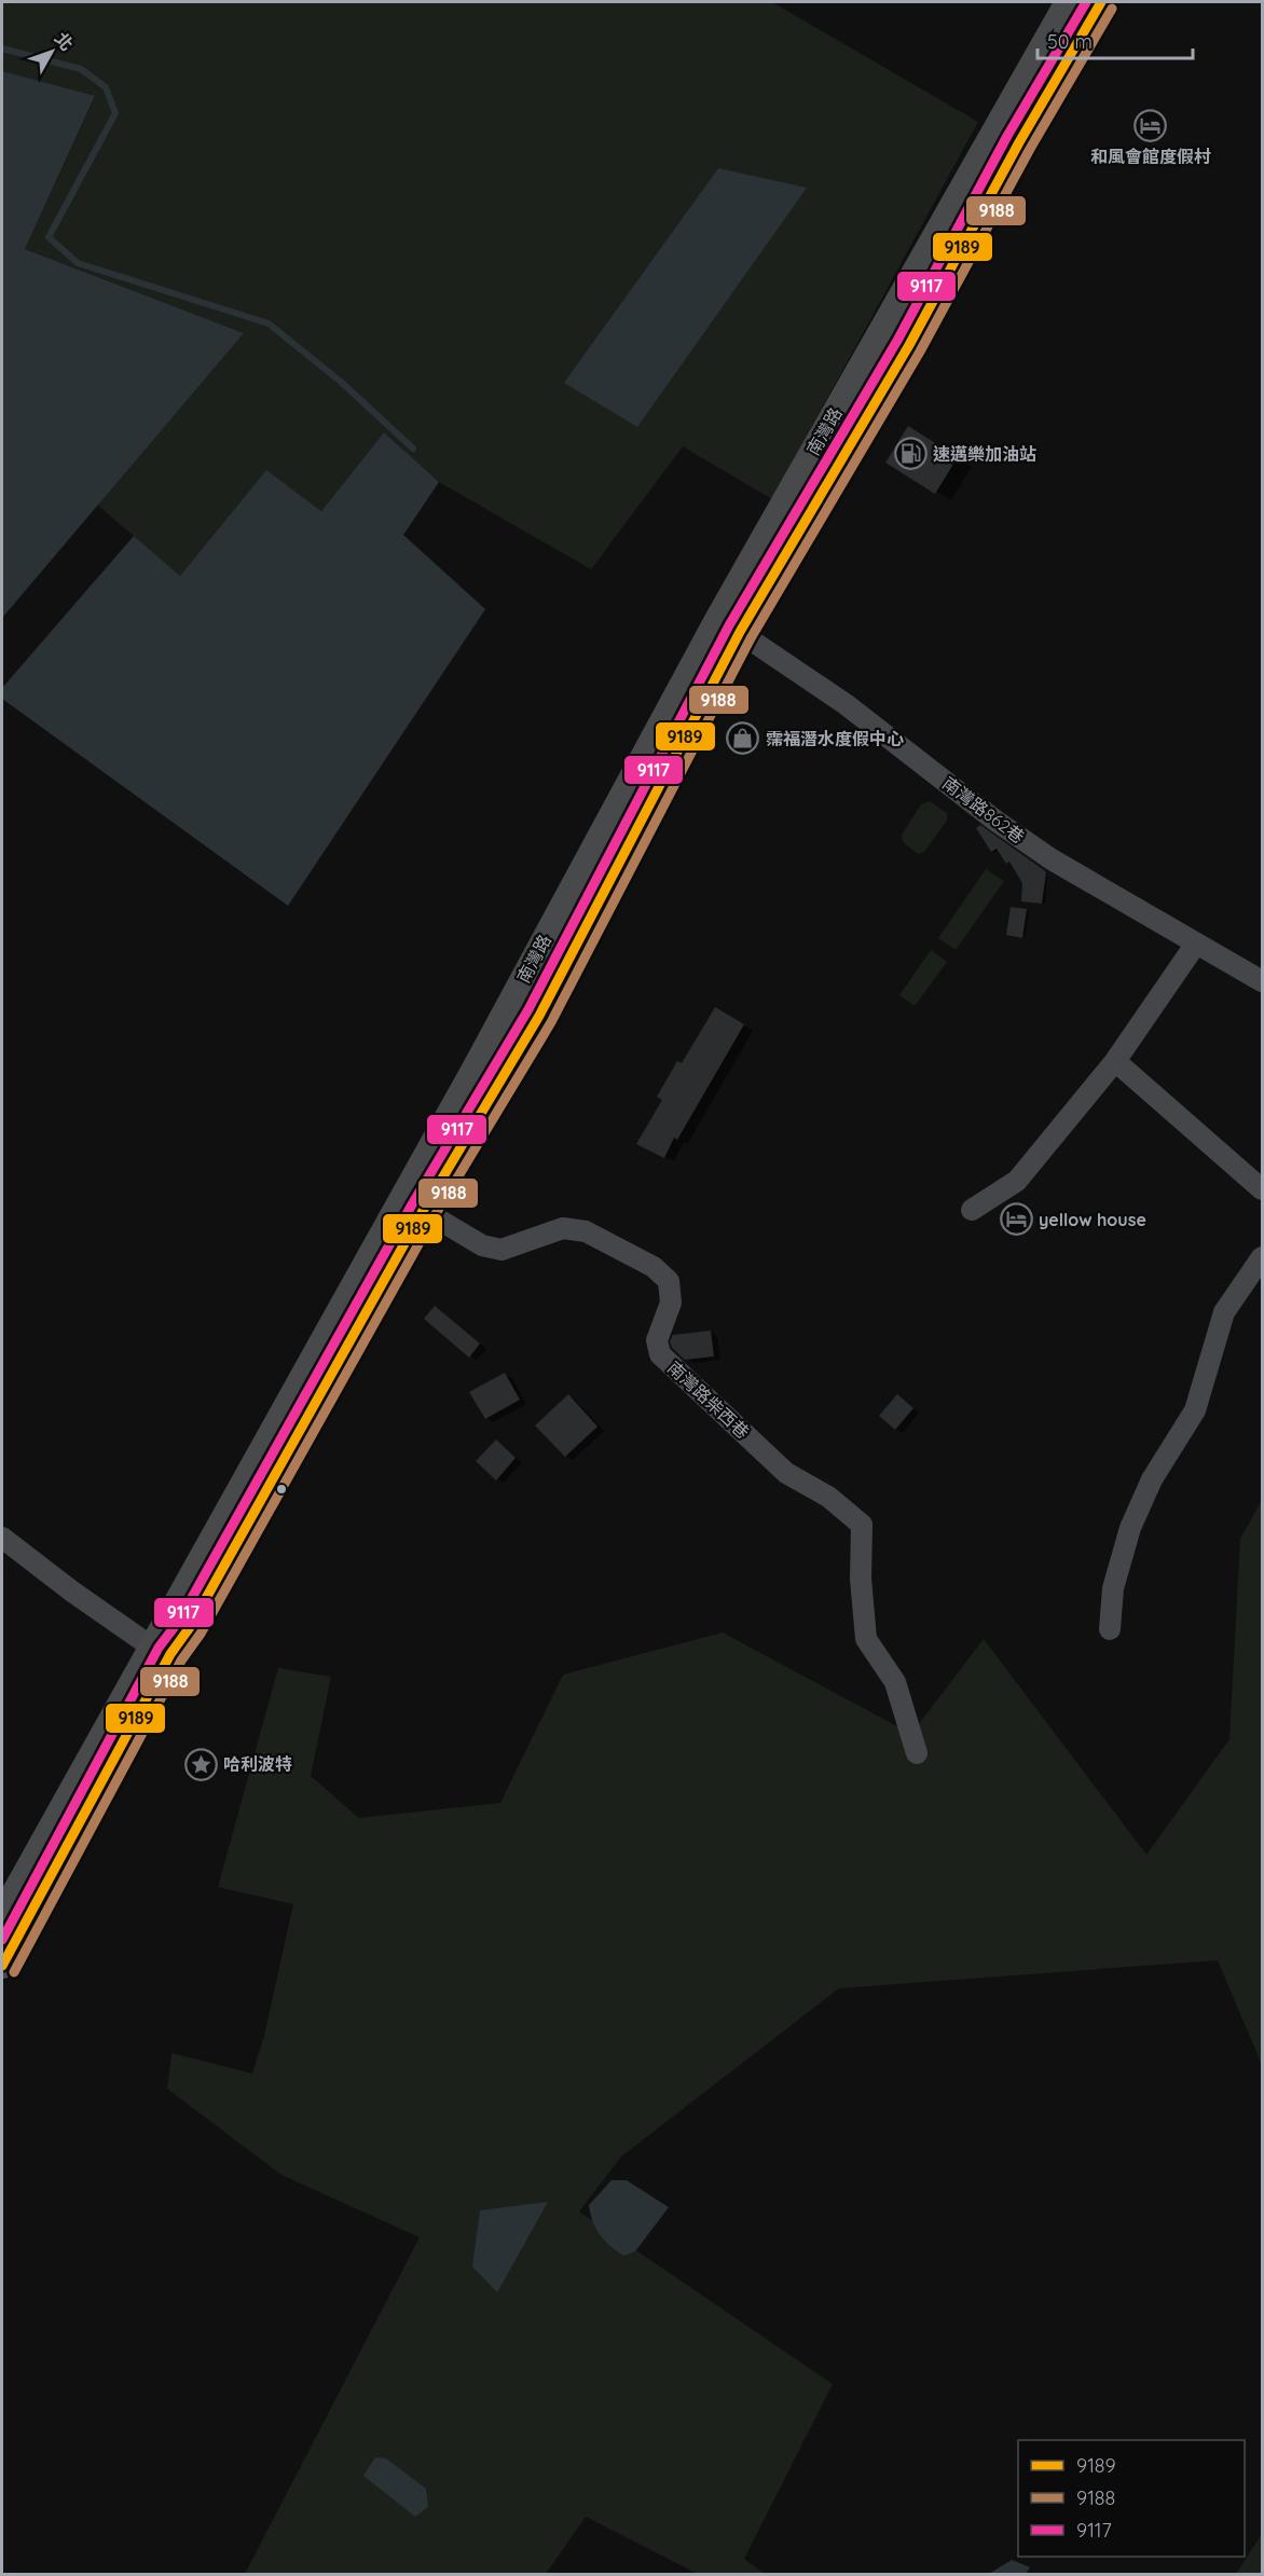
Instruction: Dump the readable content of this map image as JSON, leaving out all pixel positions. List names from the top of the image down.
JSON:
{
  "streets": {
    "main road": ["南灣路"],
    "street": ["南灣路862巷", "南灣路柴西巷"]
  },
  "crossings": [
    ["南灣路", "南灣路862巷"],
    ["南灣路", "南灣路柴西巷"]
  ],
  "places": {
    "hotel": ["和風會館度假村", "yellow house"],
    "fuel station": ["速邁樂加油站"],
    "shop": ["霈福潛水度假中心"],
    "place": ["哈利波特"]
  },
  "lines": ["transit line 9189", "transit line 9117", "transit line 9188"],
  "legend": ["9189", "9188", "9117"],
  "scale_bar": "50 m",
  "north": "top right"
}
